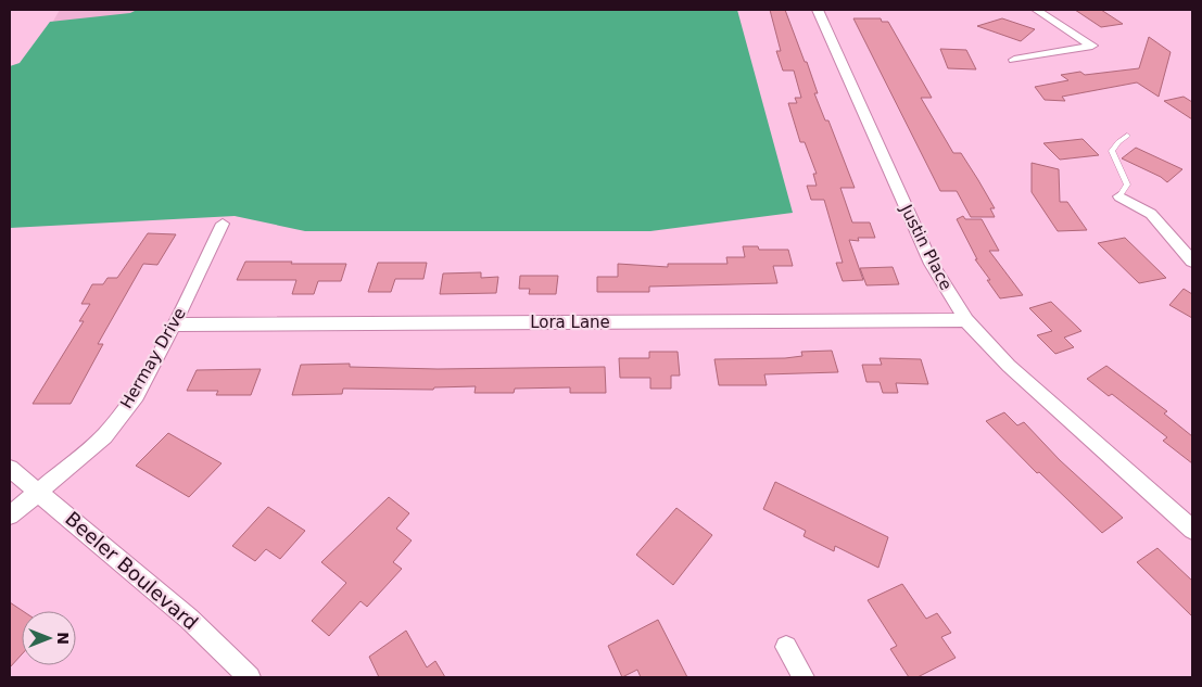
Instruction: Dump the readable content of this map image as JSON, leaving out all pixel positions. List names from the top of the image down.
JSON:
{
  "streets": {
    "street": [
      "Justin Place",
      "Lora Lane",
      "Hermay Drive",
      "Beeler Boulevard"
    ]
  },
  "crossings": [
    ["Justin Place", "Lora Lane"],
    ["Lora Lane", "Hermay Drive"],
    ["Hermay Drive", "Beeler Boulevard"]
  ],
  "north": "right"
}
